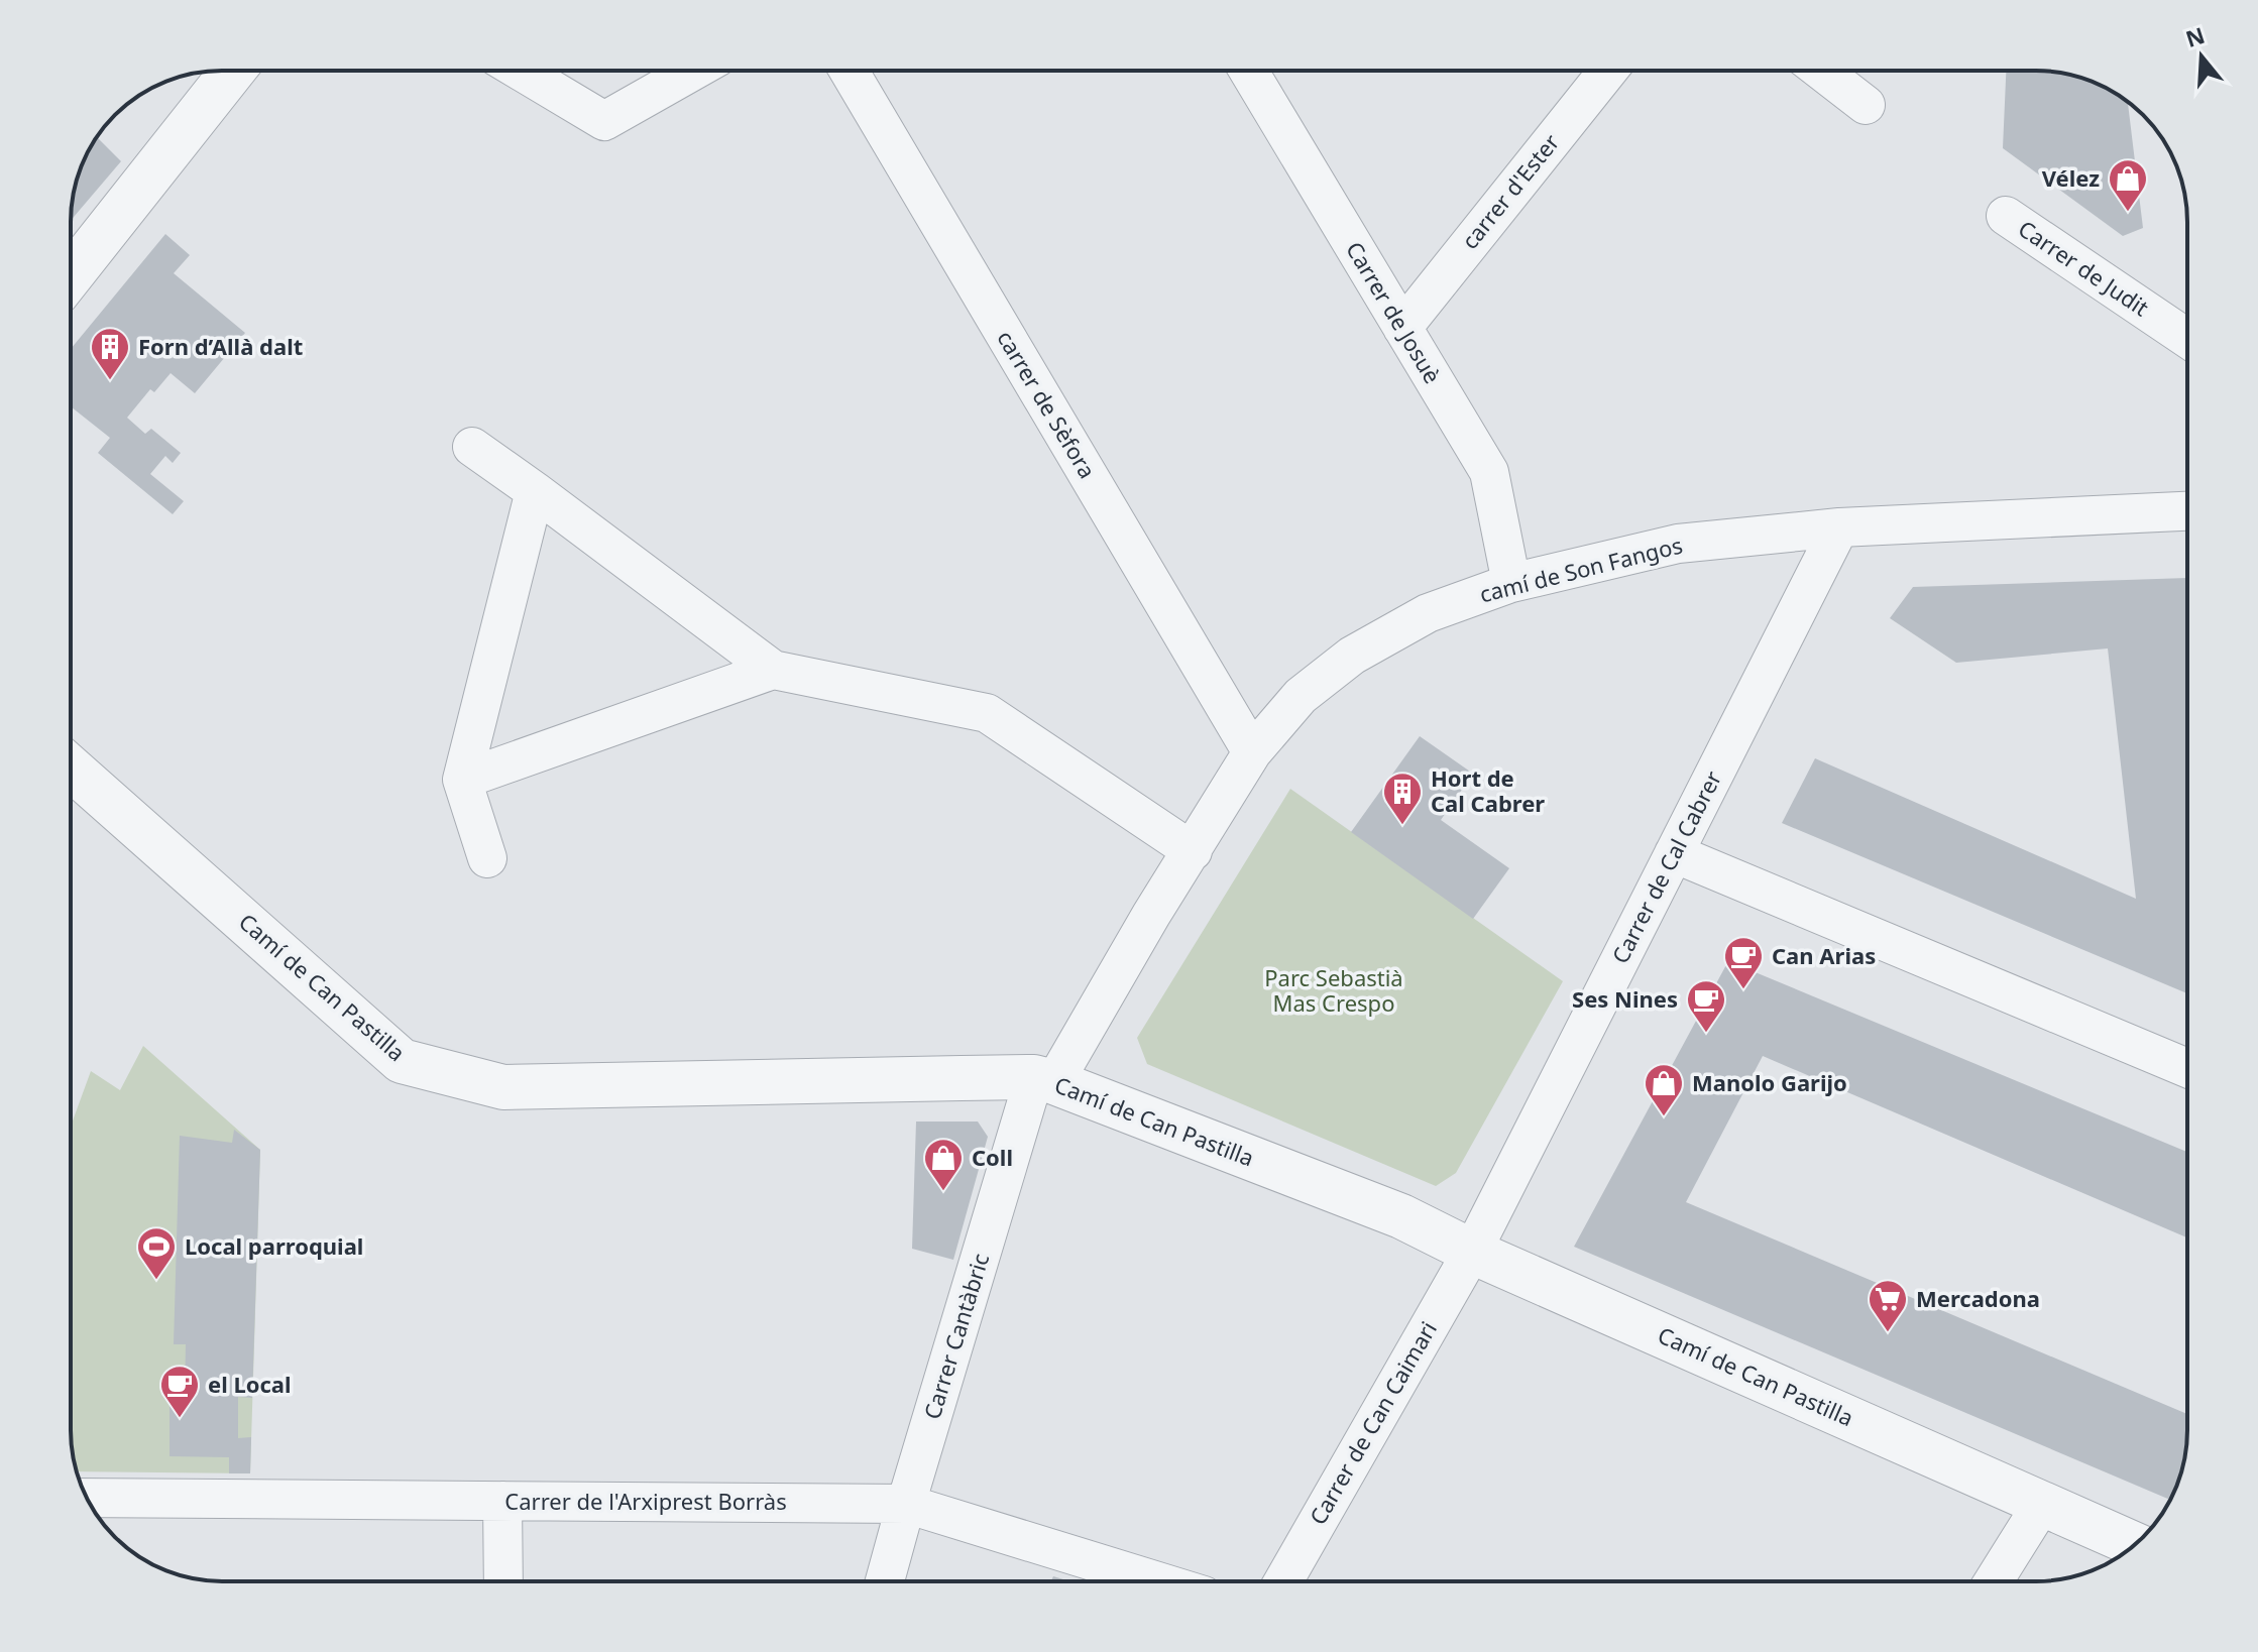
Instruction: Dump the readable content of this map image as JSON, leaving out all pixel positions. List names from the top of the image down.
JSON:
{
  "streets": {
    "street": [
      "carrer d'Ester",
      "Carrer de Judit",
      "Carrer de Josuè",
      "carrer de Sèfora",
      "camí de Son Fangos",
      "Carrer de Cal Cabrer",
      "Camí de Can Pastilla",
      "Carrer Cantàbric",
      "Carrer de Can Caimari",
      "Carrer de l'Arxiprest Borràs"
    ]
  },
  "crossings": [
    ["carrer d'Ester", "Carrer de Josuè"],
    ["Carrer de Josuè", "camí de Son Fangos"],
    ["carrer de Sèfora", "camí de Son Fangos"],
    ["camí de Son Fangos", "Carrer de Cal Cabrer"],
    ["camí de Son Fangos", "Camí de Can Pastilla"],
    ["camí de Son Fangos", "Carrer Cantàbric"],
    ["Carrer de Cal Cabrer", "Camí de Can Pastilla"],
    ["Carrer de Cal Cabrer", "Carrer de Can Caimari"],
    ["Camí de Can Pastilla", "Carrer Cantàbric"],
    ["Camí de Can Pastilla", "Carrer de Can Caimari"],
    ["Carrer Cantàbric", "Carrer de l'Arxiprest Borràs"]
  ],
  "parks": ["Parc Sebastià Mas Crespo"],
  "places": {
    "shop": ["Vélez", "Manolo Garijo", "Coll"],
    "building": ["Forn d’Allà dalt", "Hort de Cal Cabrer"],
    "cafe": ["Can Arias", "Ses Nines", "el Local"],
    "sports": ["Local parroquial"],
    "supermarket": ["Mercadona"]
  },
  "north": "top"
}
